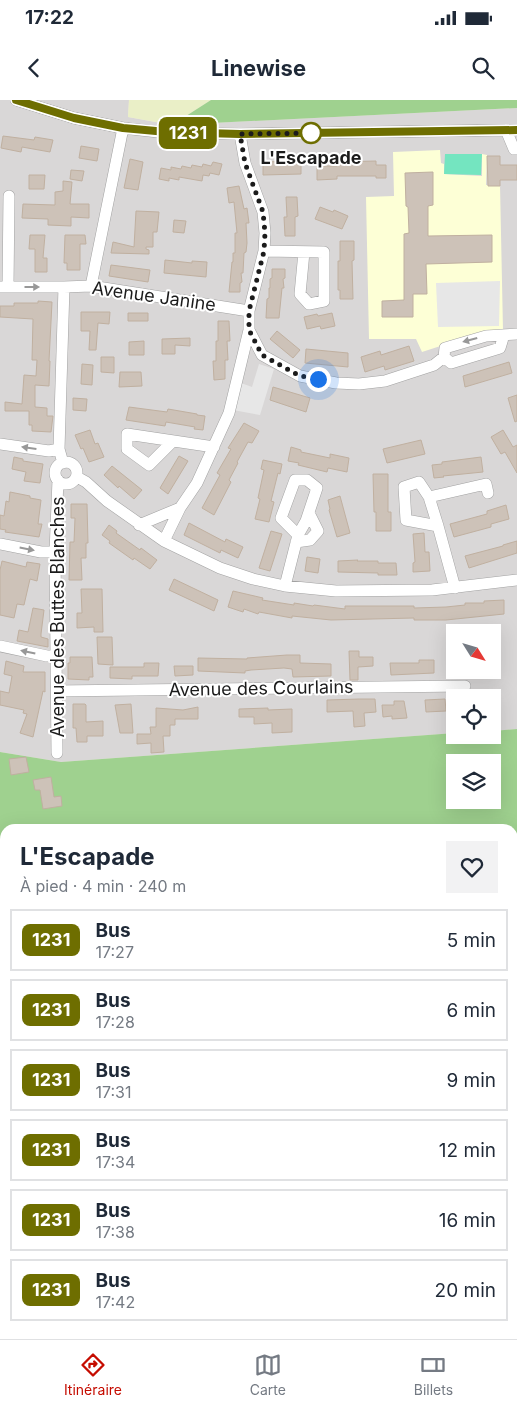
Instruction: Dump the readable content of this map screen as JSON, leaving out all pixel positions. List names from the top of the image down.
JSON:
{
  "streets": {
    "street": ["Avenue Janine", "Avenue des Buttes Blanches", "Avenue des Courlains"]
  },
  "crossings": [
    ["Avenue des Buttes Blanches", "Avenue des Courlains"]
  ],
  "places": ["L'Escapade"],
  "lines": ["bus line 1231"],
  "north": "bottom right",
  "page": {
    "status": "17:22",
    "header": "Linewise",
    "on_map": "1231",
    "heading": ["L'Escapade", "À pied · 4 min · 240 m"],
    "list": [
      {
        "mark": "1231",
        "name": "Bus",
        "note": "17:27",
        "value": "5 min"
      },
      {
        "mark": "1231",
        "name": "Bus",
        "note": "17:28",
        "value": "6 min"
      },
      {
        "mark": "1231",
        "name": "Bus",
        "note": "17:31",
        "value": "9 min"
      },
      {
        "mark": "1231",
        "name": "Bus",
        "note": "17:34",
        "value": "12 min"
      },
      {
        "mark": "1231",
        "name": "Bus",
        "note": "17:38",
        "value": "16 min"
      },
      {
        "mark": "1231",
        "name": "Bus",
        "note": "17:42",
        "value": "20 min"
      }
    ],
    "tabs": ["Itinéraire", "Carte", "Billets"]
  }
}
